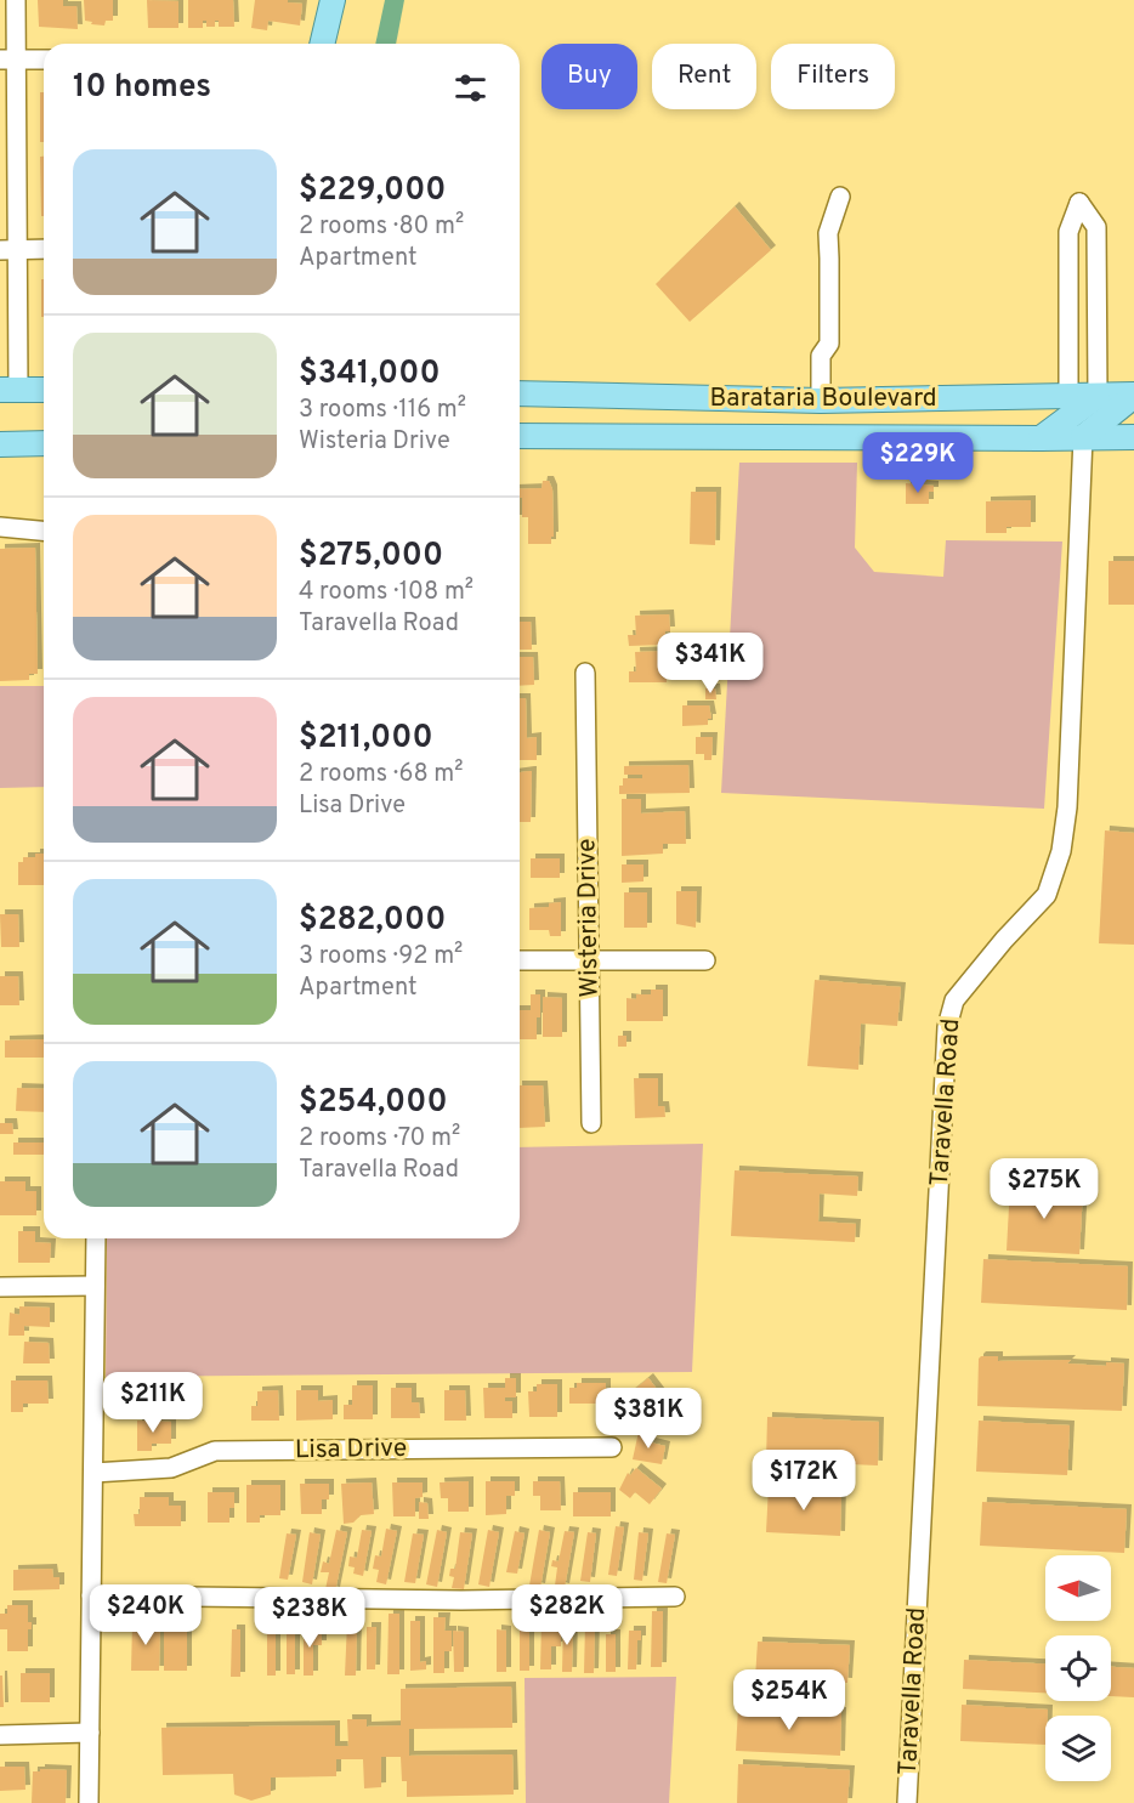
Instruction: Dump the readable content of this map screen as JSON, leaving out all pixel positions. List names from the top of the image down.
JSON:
{
  "streets": {
    "main road": ["Barataria Boulevard"],
    "street": ["Wisteria Drive", "Taravella Road", "Lisa Drive"]
  },
  "crossings": [
    ["Barataria Boulevard", "Taravella Road"]
  ],
  "north": "left",
  "page": {
    "chip": ["Buy", "Rent", "Filters"],
    "heading": "10 homes",
    "list": [
      {
        "name": "$229,000",
        "note": "2 rooms · 80 m² · Apartment"
      },
      {
        "name": "$341,000",
        "note": "3 rooms · 116 m² · Wisteria Drive"
      },
      {
        "name": "$275,000",
        "note": "4 rooms · 108 m² · Taravella Road"
      },
      {
        "name": "$211,000",
        "note": "2 rooms · 68 m² · Lisa Drive"
      },
      {
        "name": "$282,000",
        "note": "3 rooms · 92 m² · Apartment"
      },
      {
        "name": "$254,000",
        "note": "2 rooms · 70 m² · Taravella Road"
      }
    ],
    "price": [
      "$229K",
      "$341K",
      "$275K",
      "$211K",
      "$381K",
      "$172K",
      "$240K",
      "$282K",
      "$238K",
      "$254K"
    ]
  }
}
